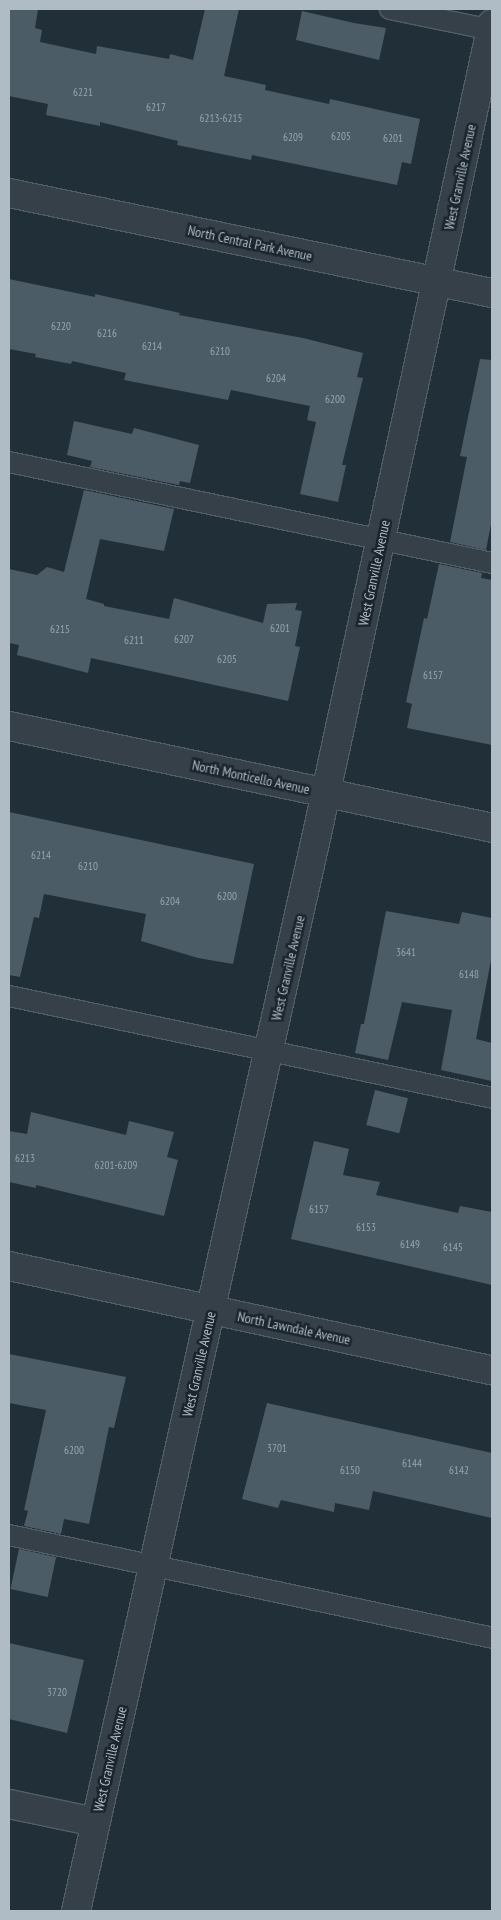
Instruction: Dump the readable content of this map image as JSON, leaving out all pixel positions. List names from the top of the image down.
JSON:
{
  "streets": {
    "street": [
      "West Granville Avenue",
      "North Central Park Avenue",
      "North Monticello Avenue",
      "North Lawndale Avenue"
    ]
  },
  "crossings": [
    ["West Granville Avenue", "North Central Park Avenue"],
    ["West Granville Avenue", "North Monticello Avenue"],
    ["West Granville Avenue", "North Lawndale Avenue"]
  ],
  "house_numbers": [
    "6221",
    "6217",
    "6213-6215",
    "6205",
    "6209",
    "6201",
    "6220",
    "6216",
    "6214",
    "6210",
    "6204",
    "6200",
    "6201",
    "6215",
    "6207",
    "6211",
    "6205",
    "6157",
    "6214",
    "6210",
    "6200",
    "6204",
    "3641",
    "6148",
    "6213",
    "6201-6209",
    "6157",
    "6153",
    "6149",
    "6145",
    "3701",
    "6200",
    "6144",
    "6150",
    "6142",
    "3720"
  ]
}
